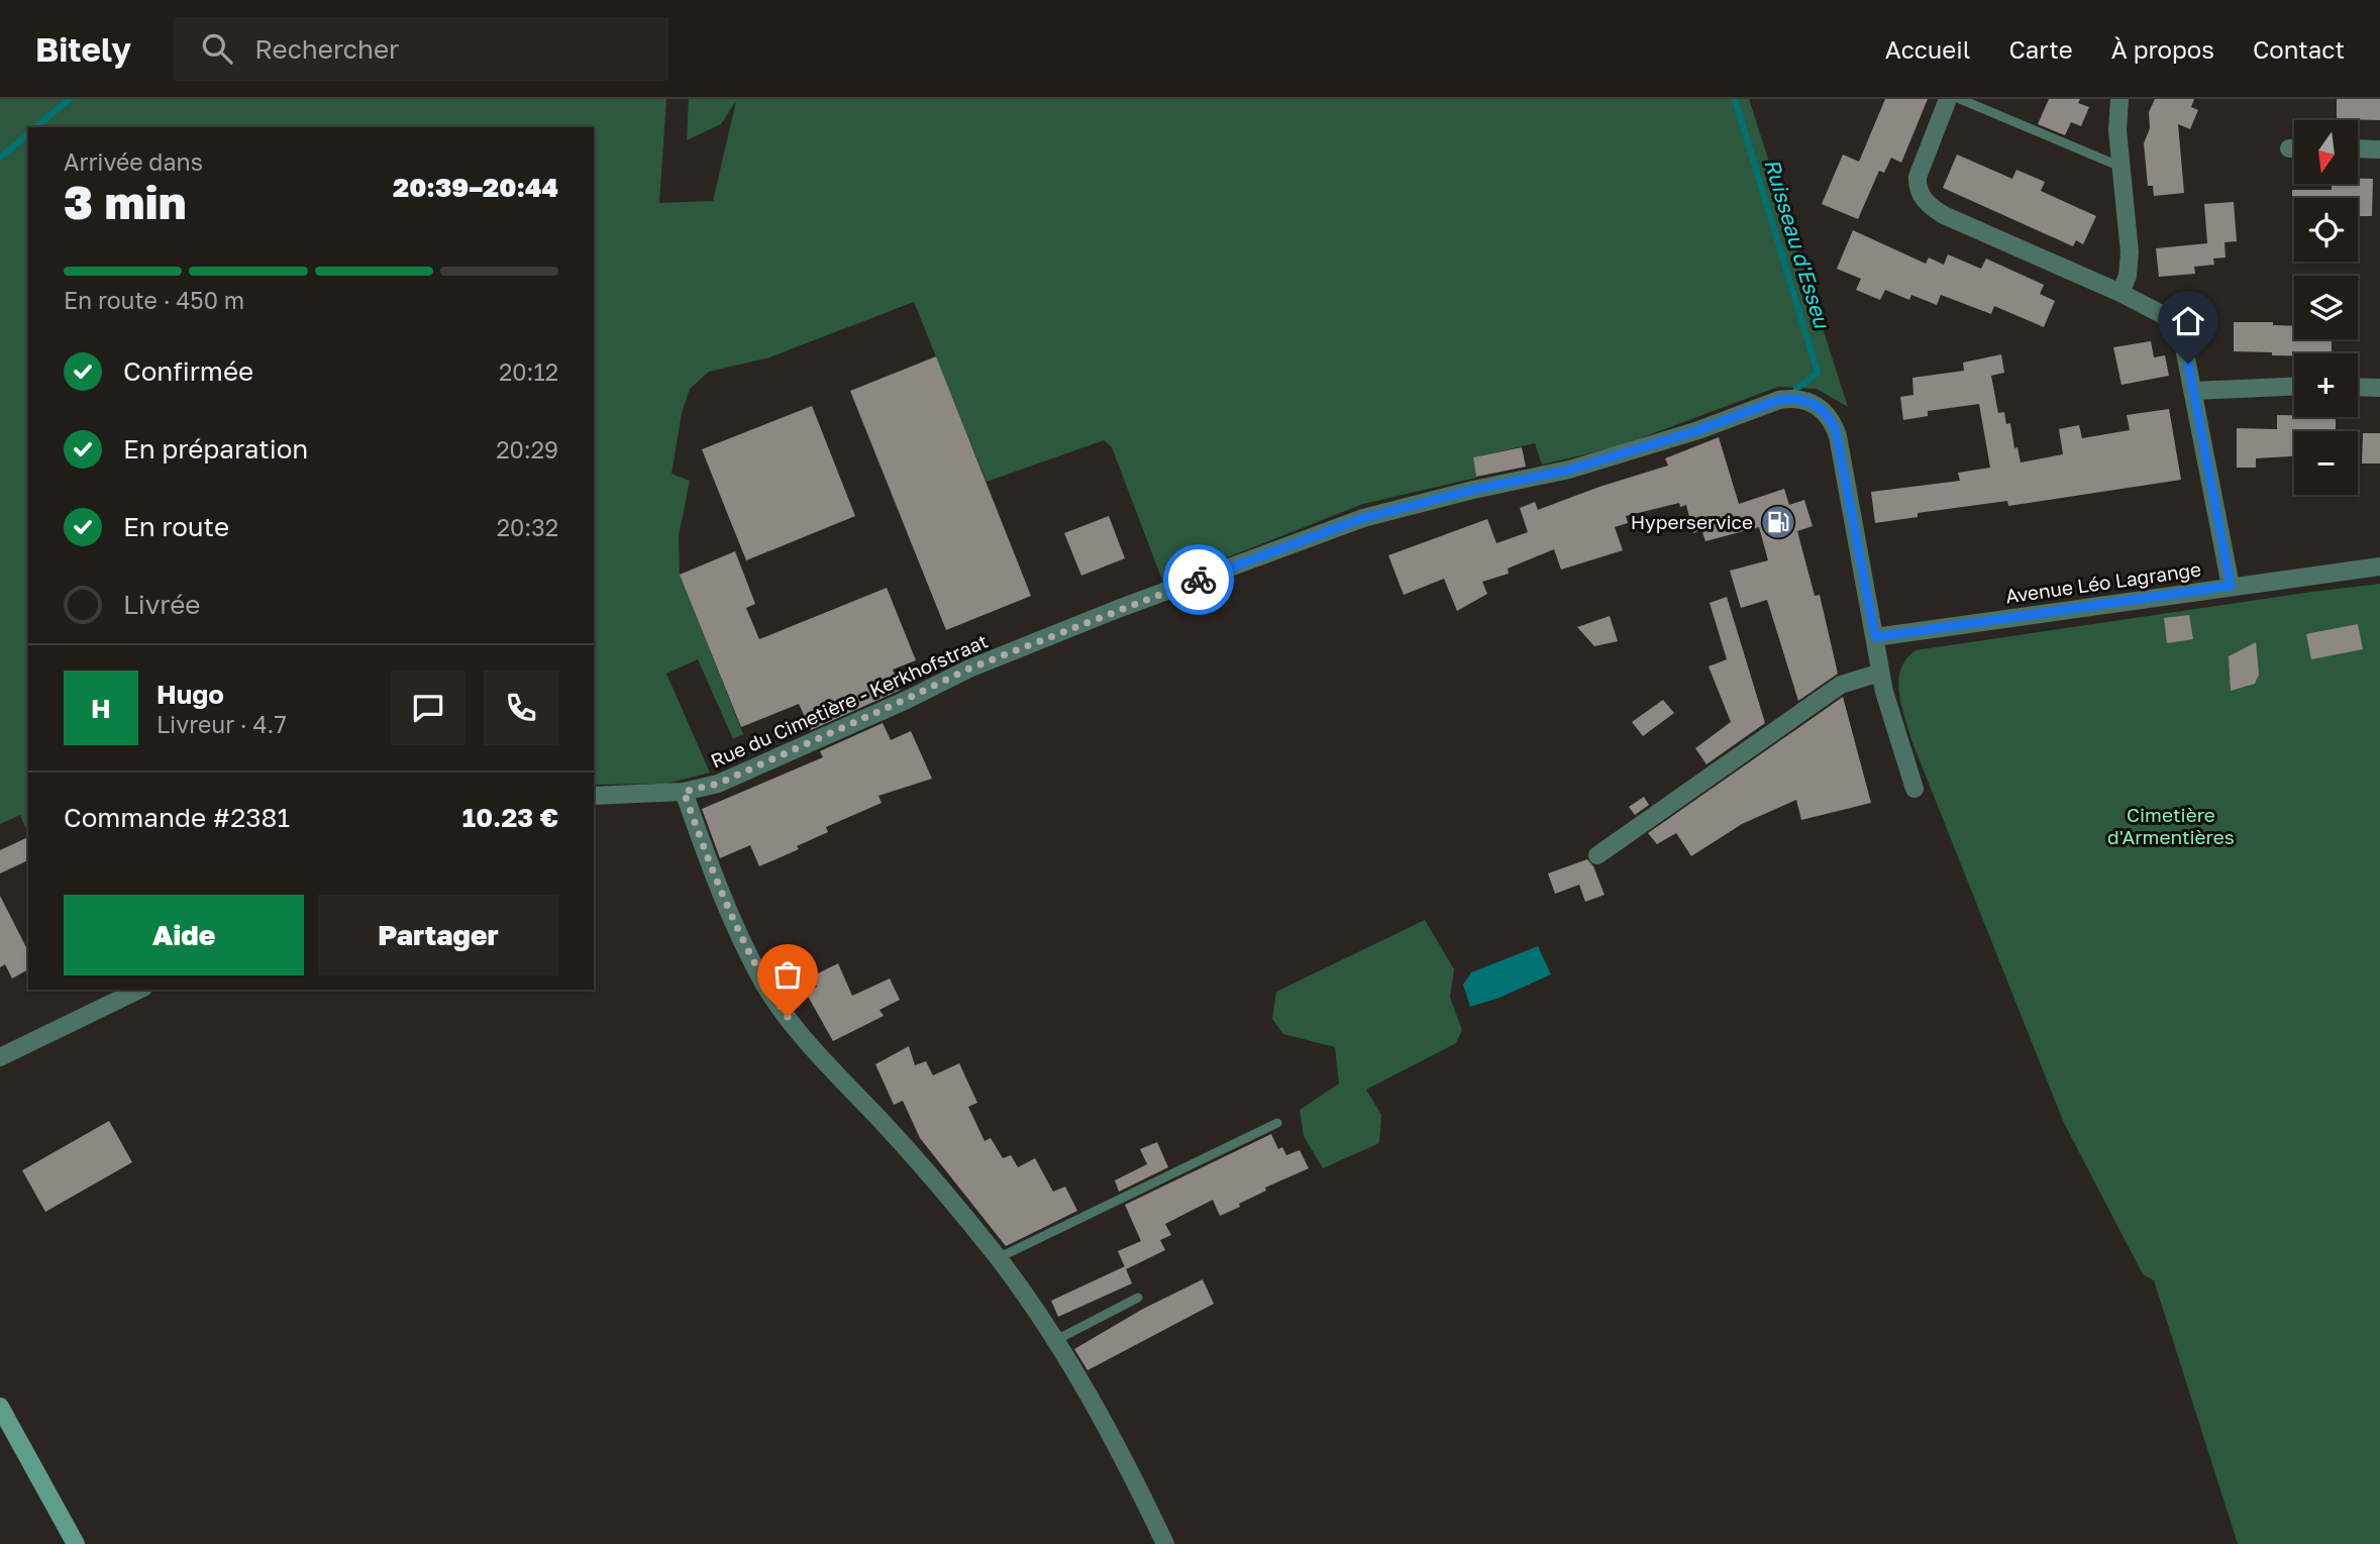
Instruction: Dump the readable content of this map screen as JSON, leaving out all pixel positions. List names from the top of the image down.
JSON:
{
  "streets": {
    "street": ["Avenue Léo Lagrange", "Rue du Cimetière - Kerkhofstraat"]
  },
  "crossings": [
    ["Avenue Léo Lagrange", "Rue du Cimetière - Kerkhofstraat"]
  ],
  "water": ["Ruisseau d'Esseu"],
  "parks": ["Cimetière d'Armentières"],
  "places": {
    "fuel station": ["Hyperservice"]
  },
  "north": "bottom",
  "page": {
    "header": "Bitely",
    "search": "Rechercher",
    "nav": [
      "Accueil",
      "Carte",
      "À propos",
      "Contact"
    ],
    "map_buttons": ["+", "−"],
    "heading": ["3 min", "Arrivée dans", "20:39–20:44"],
    "panel": [
      "Hugo",
      "Livreur · 4.7",
      "Commande #2381",
      "10.23 €"
    ],
    "bar": "En route · 450 m",
    "list": [
      ["Confirmée", "20:12"],
      ["En préparation", "20:29"],
      ["En route", "20:32"],
      "Livrée"
    ],
    "round": "H",
    "buttons": ["Aide", "Partager"]
  }
}
